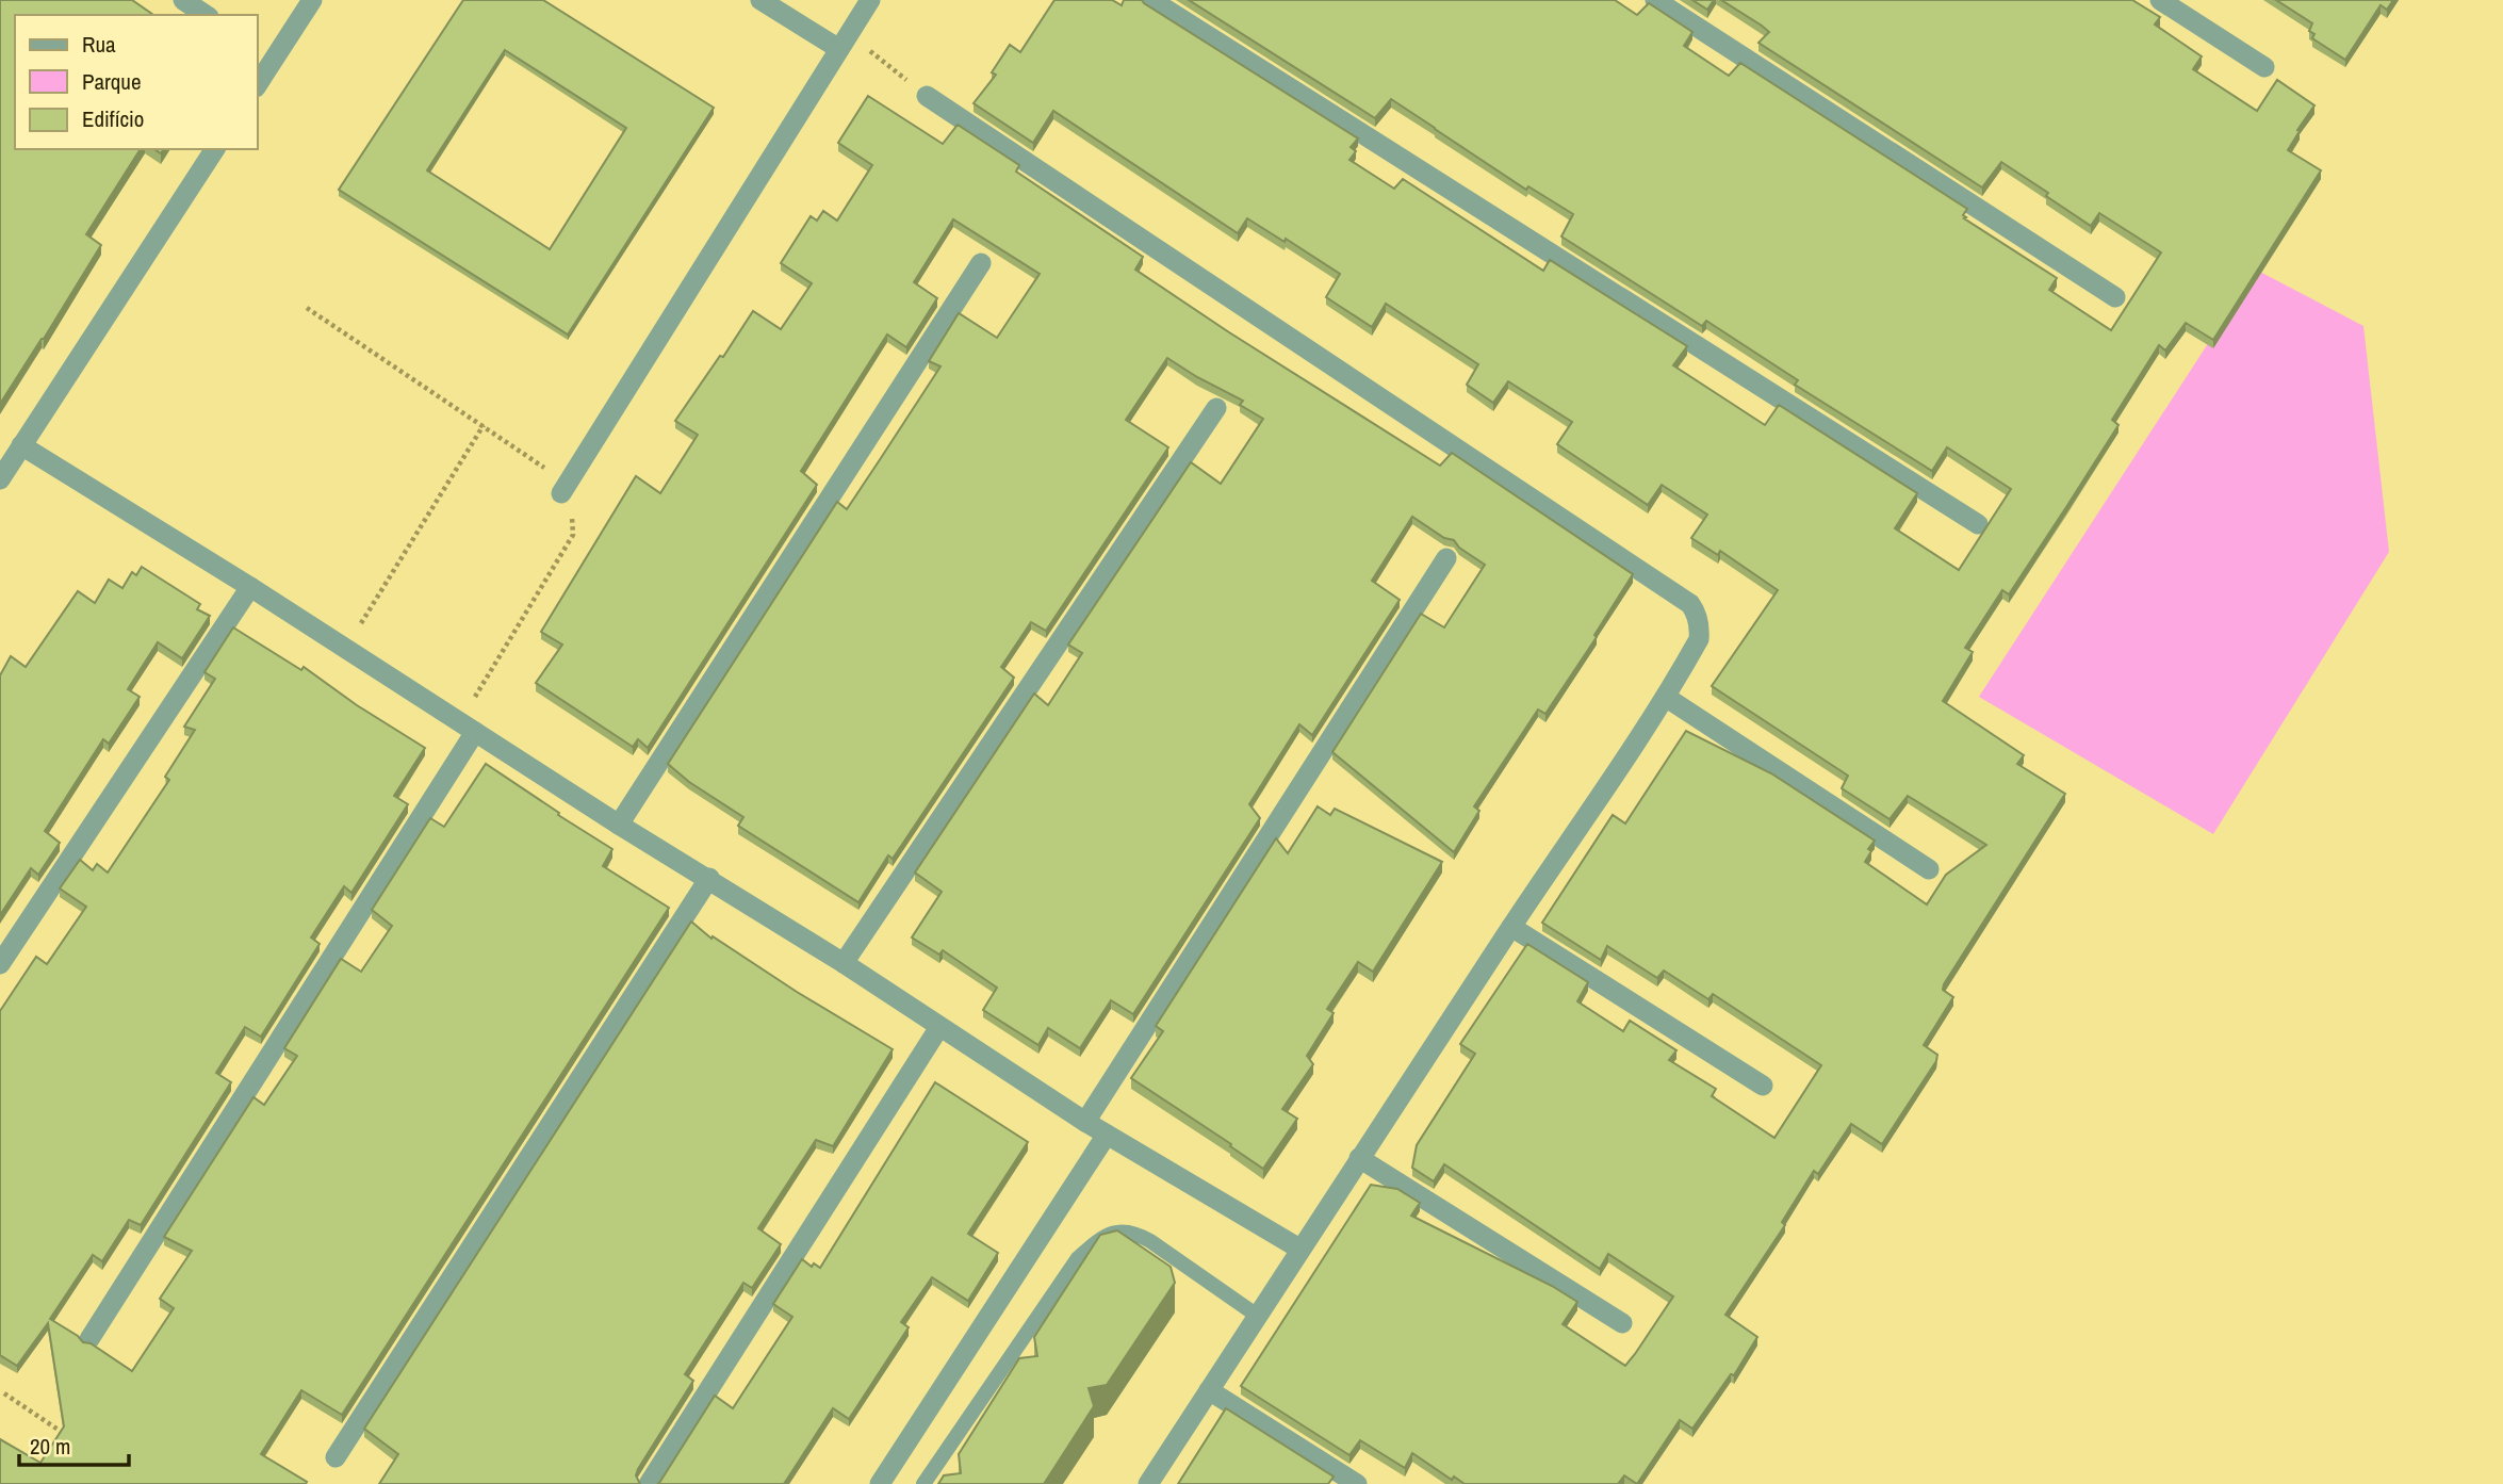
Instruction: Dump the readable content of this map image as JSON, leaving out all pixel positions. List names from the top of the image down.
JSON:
{
  "legend": ["Rua", "Parque", "Edifício"],
  "scale_bar": "20 m"
}
